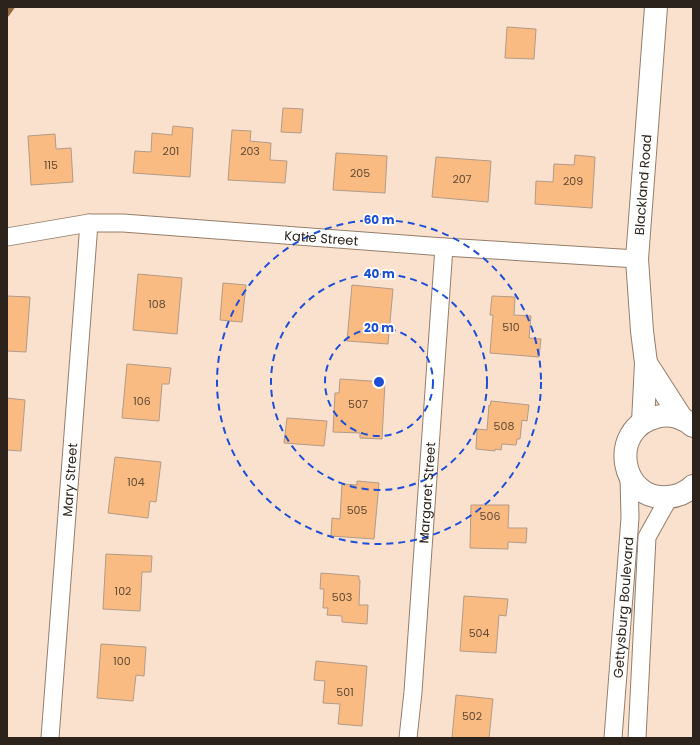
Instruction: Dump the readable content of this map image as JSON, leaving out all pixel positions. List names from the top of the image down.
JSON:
{
  "streets": {
    "street": [
      "Blackland Road",
      "Katie Street",
      "Mary Street",
      "Margaret Street",
      "Gettysburg Boulevard"
    ]
  },
  "crossings": [
    ["Blackland Road", "Katie Street"],
    ["Katie Street", "Mary Street"],
    ["Katie Street", "Margaret Street"]
  ],
  "house_numbers": [
    "201",
    "203",
    "115",
    "205",
    "207",
    "209",
    "108",
    "510",
    "106",
    "507",
    "508",
    "104",
    "505",
    "506",
    "102",
    "503",
    "504",
    "100",
    "501",
    "502"
  ],
  "rings": ["60 m", "40 m", "20 m"]
}
